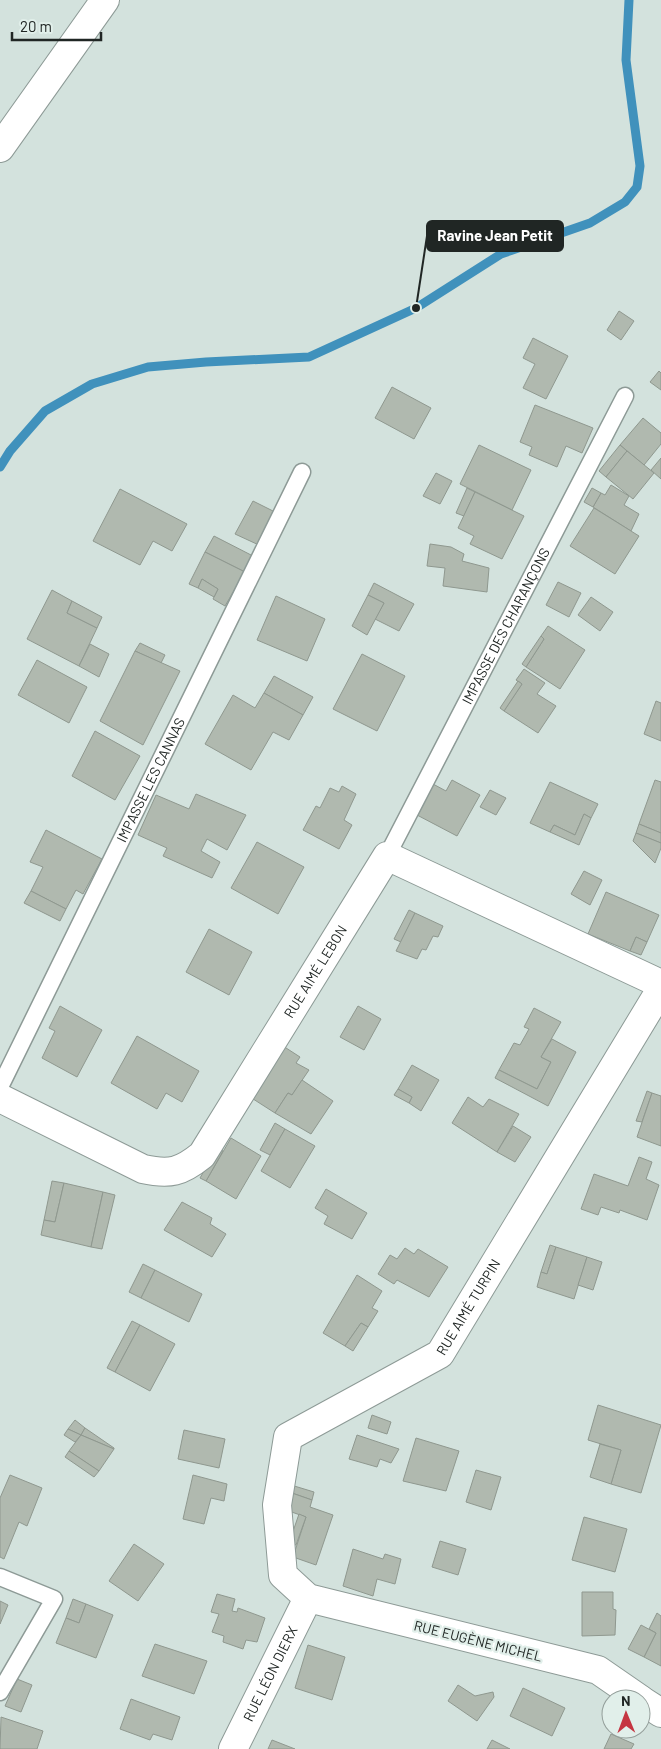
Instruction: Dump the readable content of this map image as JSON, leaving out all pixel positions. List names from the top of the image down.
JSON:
{
  "streets": {
    "street": [
      "RUE AIMÉ LEBON",
      "RUE AIMÉ TURPIN",
      "RUE EUGÈNE MICHEL",
      "RUE LÉON DIERX"
    ],
    "lane": ["IMPASSE DES CHARANÇONS", "IMPASSE LES CANNAS"]
  },
  "crossings": [
    ["IMPASSE DES CHARANÇONS", "RUE AIMÉ LEBON"],
    ["RUE AIMÉ TURPIN", "RUE EUGÈNE MICHEL"],
    ["RUE AIMÉ TURPIN", "RUE LÉON DIERX"],
    ["RUE EUGÈNE MICHEL", "RUE LÉON DIERX"]
  ],
  "places": ["Ravine Jean Petit"],
  "scale_bar": "20 m",
  "north": "top"
}
